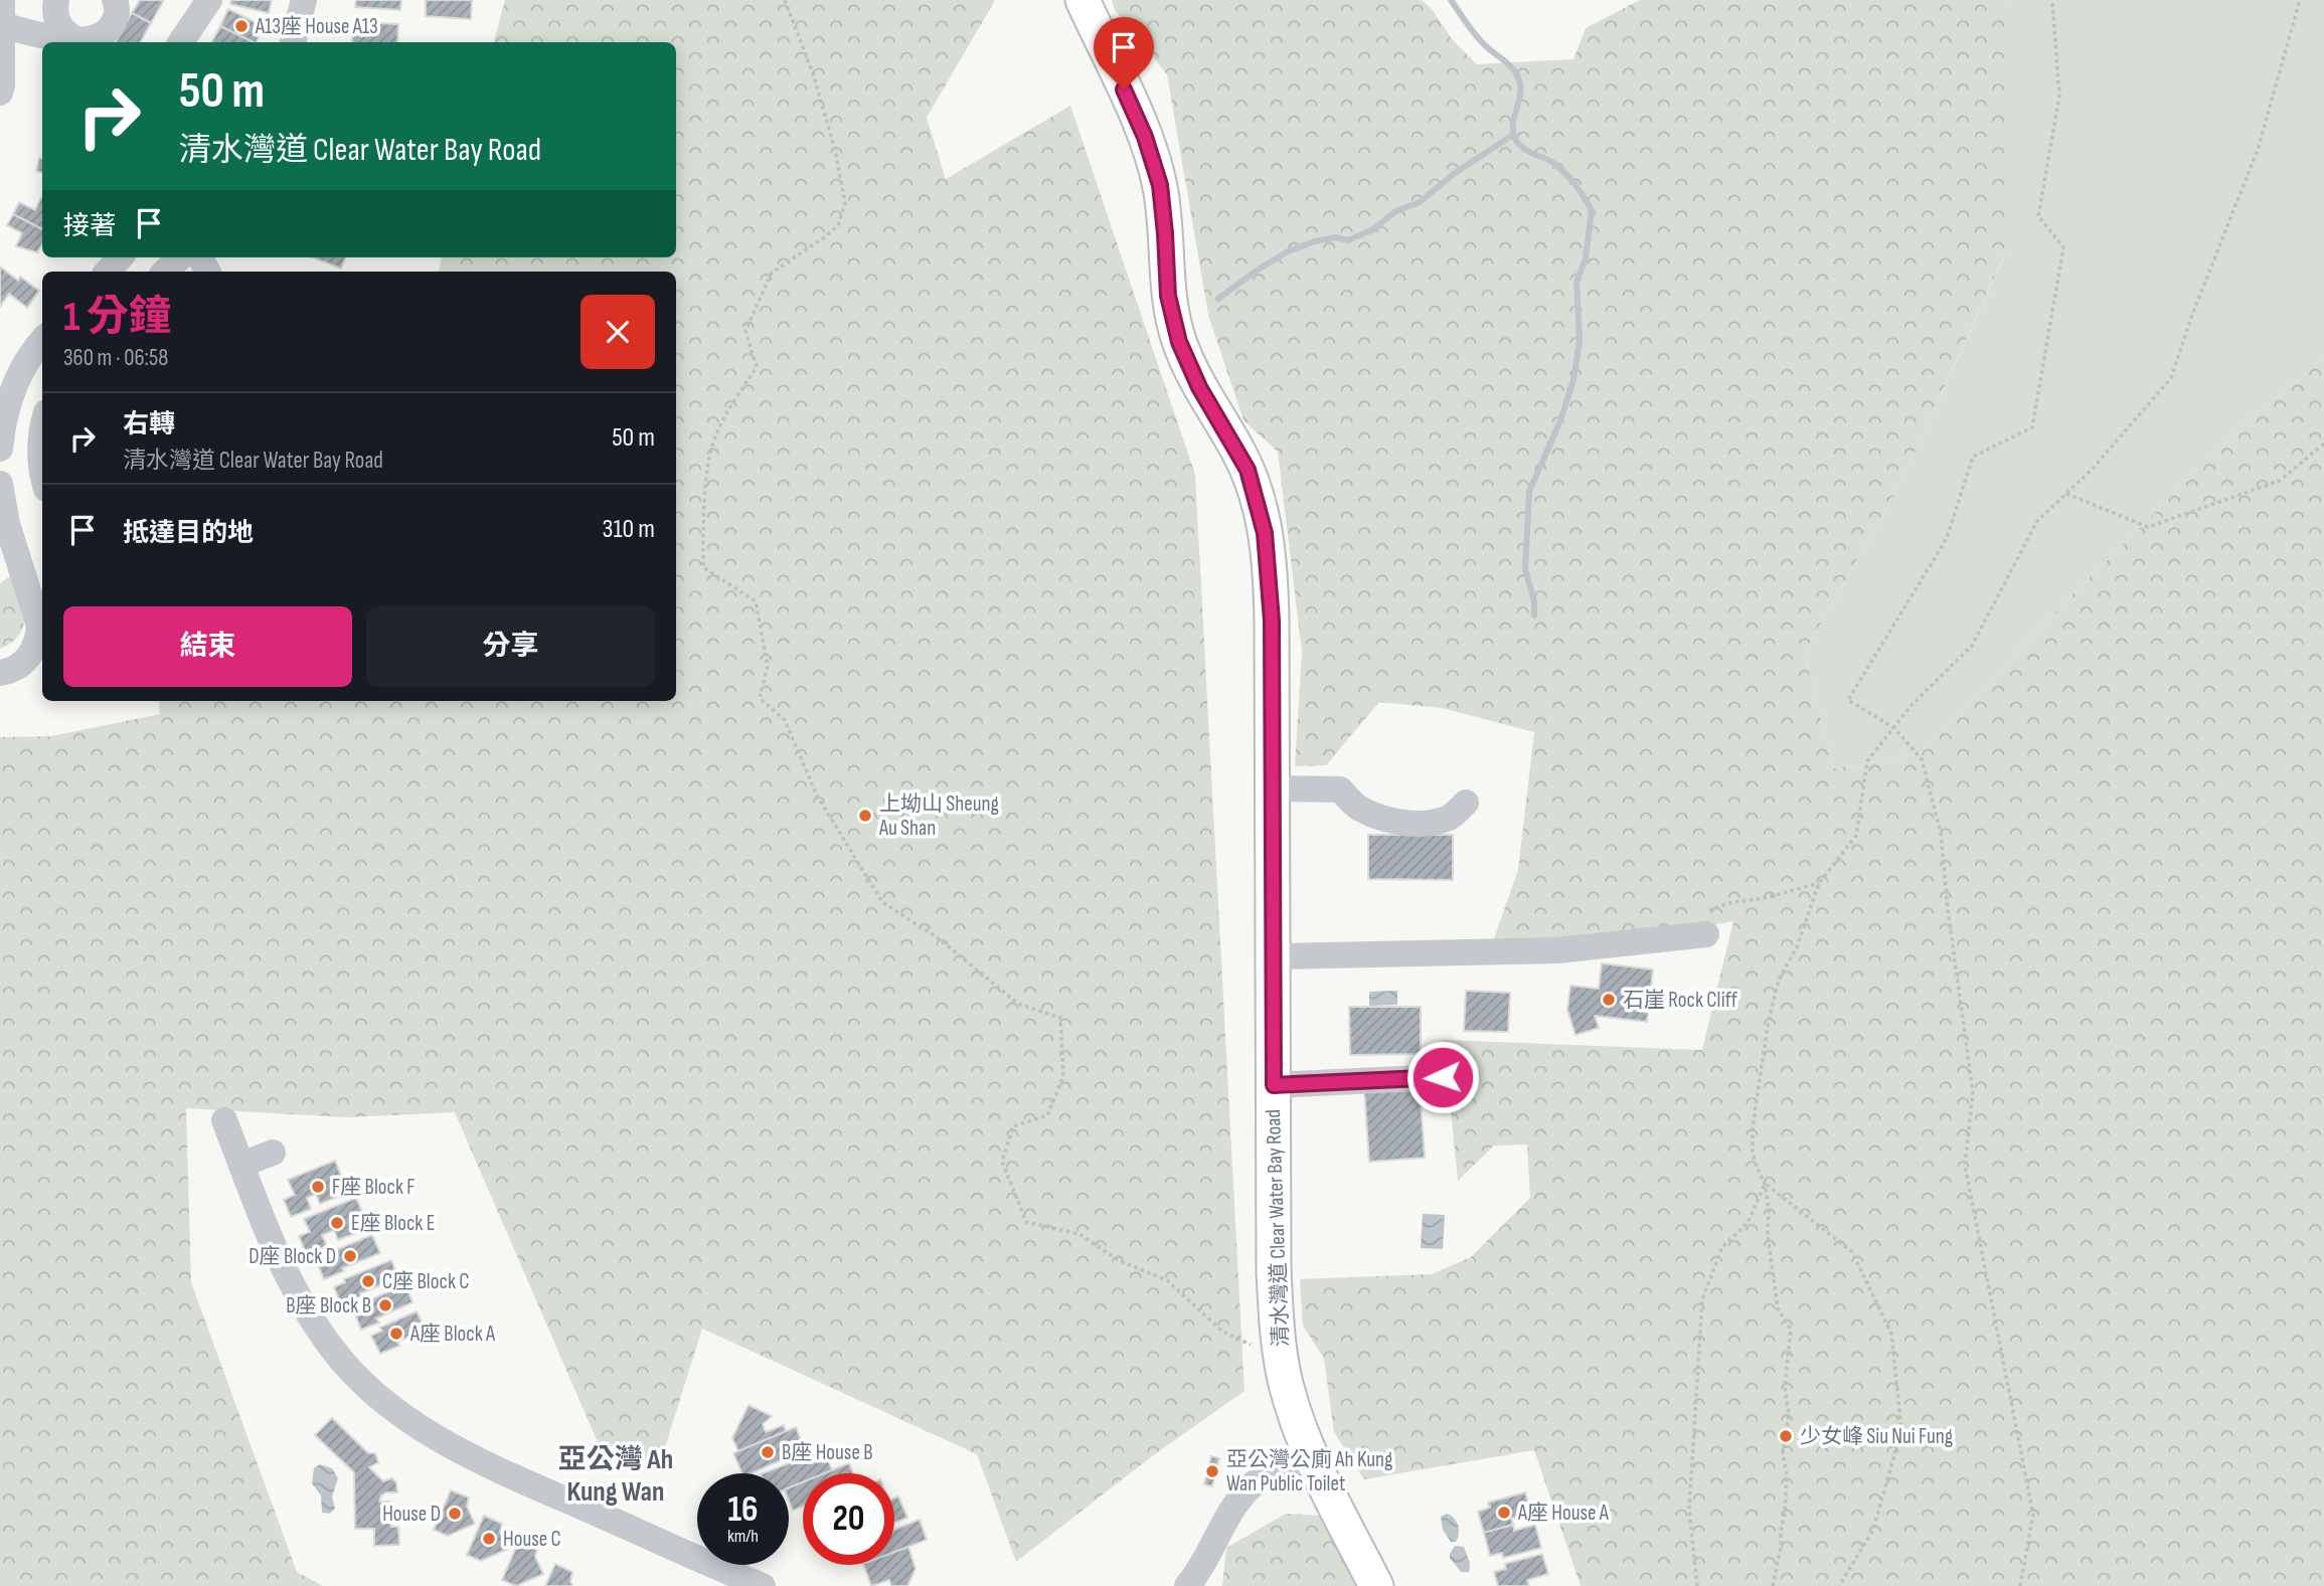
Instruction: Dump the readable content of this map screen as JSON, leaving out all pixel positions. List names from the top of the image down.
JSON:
{
  "streets": {
    "main road": ["清水灣道 Clear Water Bay Road"]
  },
  "districts": ["亞公灣 Ah Kung Wan"],
  "places": [
    "A13座 House A13",
    "上坳山 Sheung Au Shan",
    "石崖 Rock Cliff",
    "F座 Block F",
    "E座 Block E",
    "D座 Block D",
    "C座 Block C",
    "B座 Block B",
    "A座 Block A",
    "少女峰 Siu Nui Fung",
    "B座 House B",
    "亞公灣公廁 Ah Kung Wan Public Toilet",
    "A座 House A",
    "House D",
    "House C"
  ],
  "page": {
    "turn": ["50 m", "清水灣道 Clear Water Bay Road"],
    "then": "接著",
    "heading": ["1 分鐘", "360 m · 06:58"],
    "list": [
      {
        "name": "右轉",
        "note": "清水灣道 Clear Water Bay Road",
        "value": "50 m"
      },
      {
        "name": "抵達目的地",
        "value": "310 m"
      }
    ],
    "buttons": ["結束", "分享"],
    "speed": "16 km/h",
    "limit": "20"
  }
}
